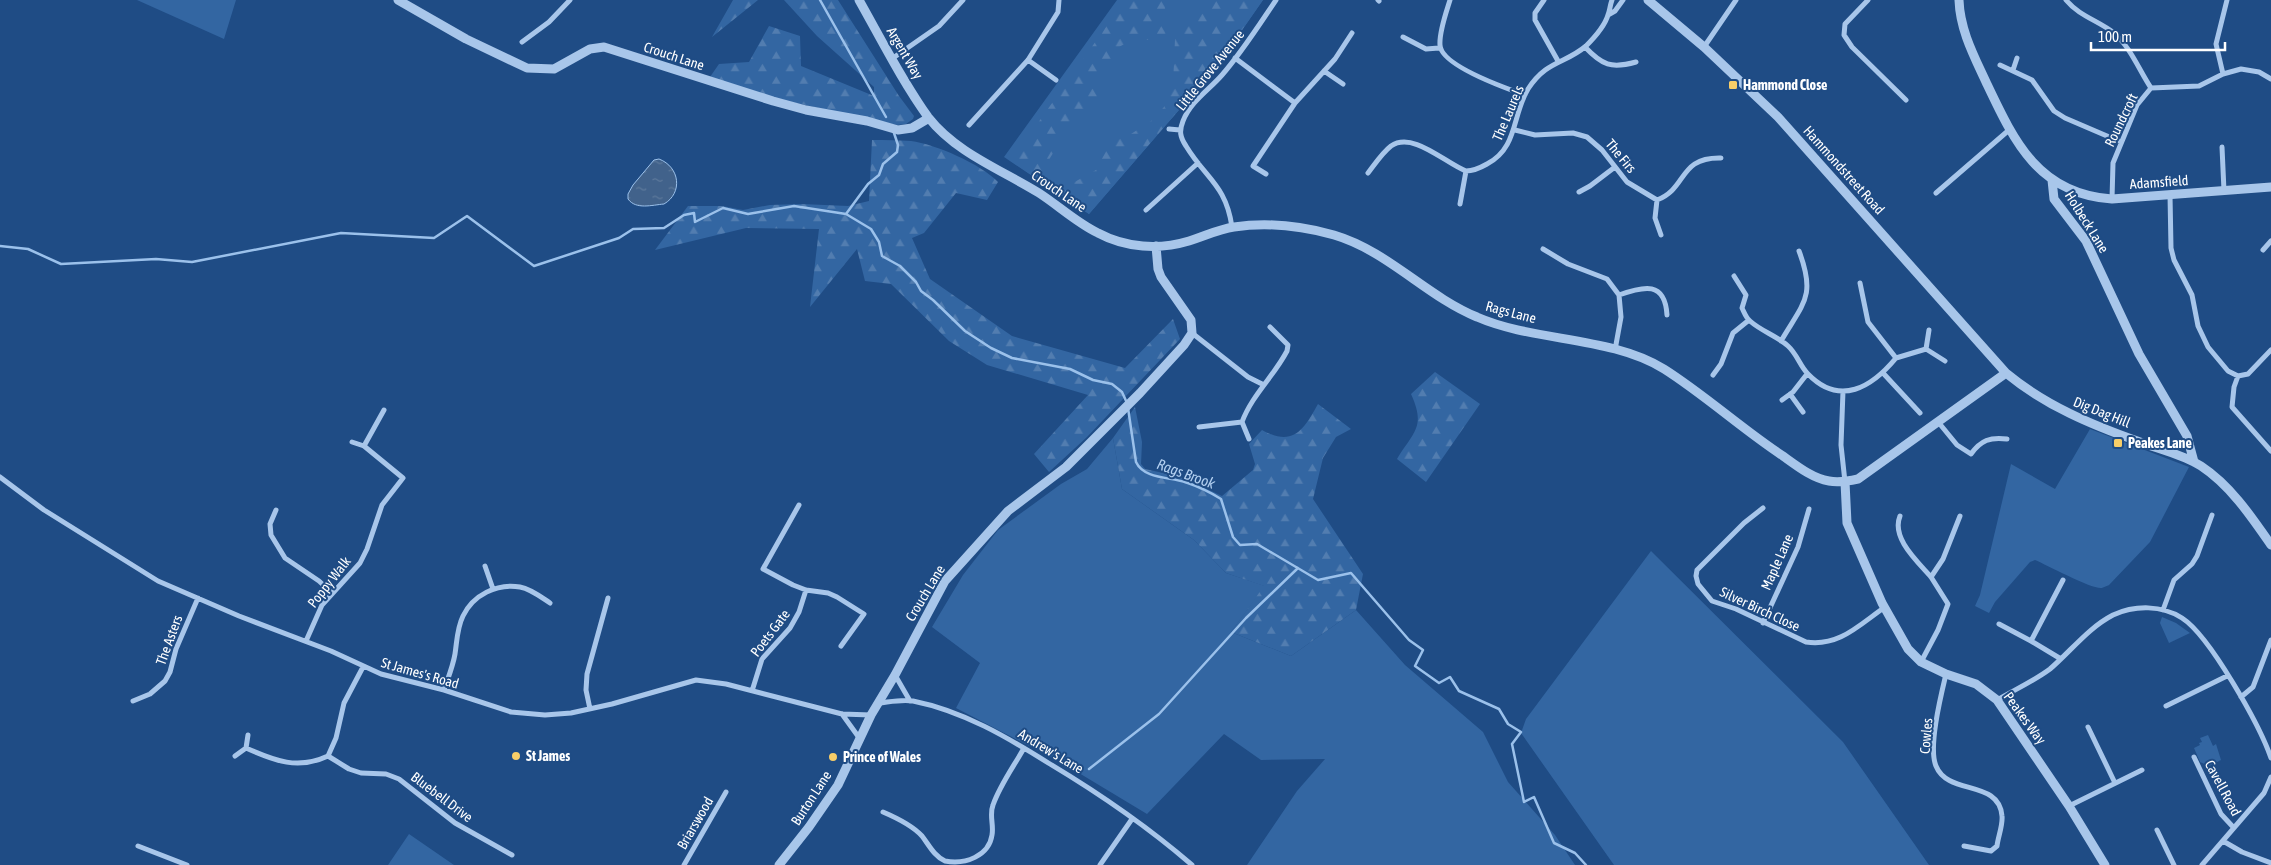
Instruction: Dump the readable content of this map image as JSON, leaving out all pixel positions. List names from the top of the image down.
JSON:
{
  "streets": {
    "street": [
      "Argent Way",
      "Crouch Lane",
      "Little Grove Avenue",
      "The Laurels",
      "Roundcroft",
      "The Firs",
      "Hammondstreet Road",
      "Adamsfield",
      "Holbeck Lane",
      "Rags Lane",
      "Dig Dag Hill",
      "Maple Lane",
      "Poppy Walk",
      "Silver Birch Close",
      "Poets Gate",
      "The Asters",
      "St James's Road",
      "Peakes Way",
      "Cowles",
      "Andrew's Lane",
      "Cavell Road",
      "Bluebell Drive",
      "Burton Lane",
      "Briarswood"
    ]
  },
  "crossings": [
    ["Argent Way", "Crouch Lane"],
    ["Crouch Lane", "Rags Lane"],
    ["Crouch Lane", "St James's Road"],
    ["Crouch Lane", "Andrew's Lane"],
    ["Crouch Lane", "Burton Lane"],
    ["Little Grove Avenue", "Rags Lane"],
    ["The Laurels", "The Firs"],
    ["Roundcroft", "Adamsfield"],
    ["Hammondstreet Road", "Dig Dag Hill"],
    ["Adamsfield", "Holbeck Lane"],
    ["Holbeck Lane", "Dig Dag Hill"],
    ["Rags Lane", "Peakes Way"],
    ["Maple Lane", "Silver Birch Close"],
    ["Poppy Walk", "St James's Road"],
    ["Silver Birch Close", "Peakes Way"],
    ["Poets Gate", "St James's Road"],
    ["The Asters", "St James's Road"],
    ["St James's Road", "Burton Lane"],
    ["Peakes Way", "Cowles"]
  ],
  "water": ["Rags Brook"],
  "places": {
    "transit": ["Hammond Close", "Peakes Lane"],
    "other": ["St James", "Prince of Wales"]
  },
  "scale_bar": "100 m"
}
